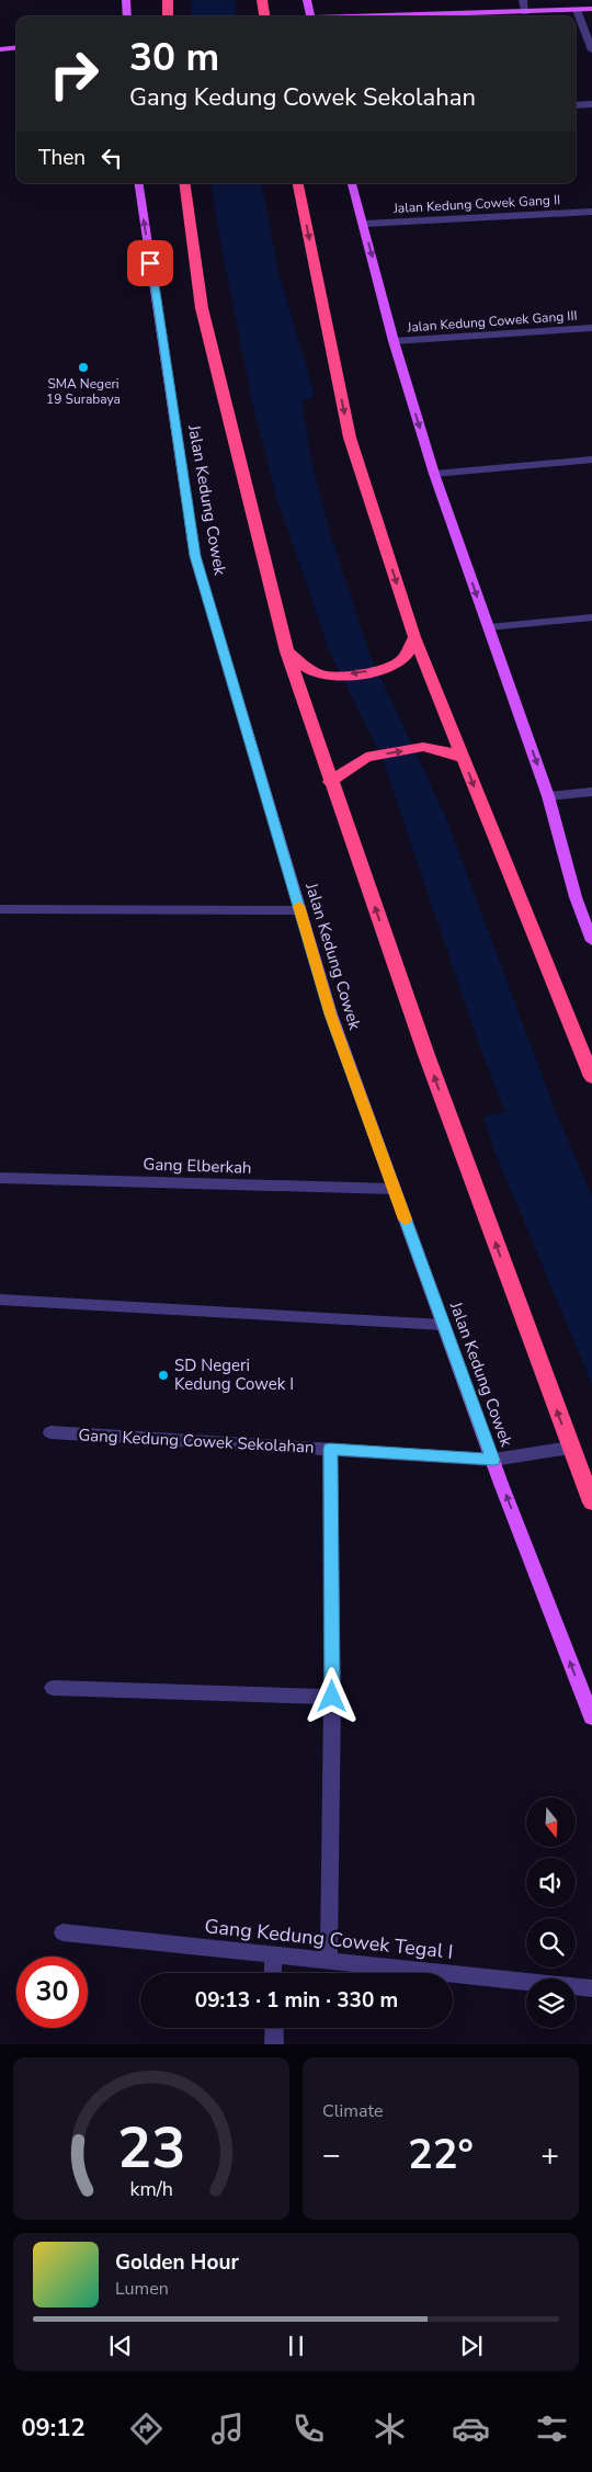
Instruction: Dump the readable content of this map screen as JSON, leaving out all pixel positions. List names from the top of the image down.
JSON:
{
  "streets": {
    "main road": ["Jalan Kedung Cowek"],
    "street": [
      "Jalan Kedung Cowek Gang II",
      "Jalan Kedung Cowek Gang III",
      "Gang Elberkah",
      "Gang Kedung Cowek Sekolahan",
      "Gang Kedung Cowek Tegal I"
    ]
  },
  "crossings": [
    ["Jalan Kedung Cowek", "Gang Elberkah"],
    ["Jalan Kedung Cowek", "Gang Kedung Cowek Sekolahan"]
  ],
  "one_way": ["Jalan Kedung Cowek"],
  "places": ["SMA Negeri 19 Surabaya", "SD Negeri Kedung Cowek I"],
  "north": "bottom",
  "page": {
    "turn": ["30 m", "Gang Kedung Cowek Sekolahan"],
    "then": "Then",
    "limit": "30",
    "trip": "09:13 · 1 min · 330 m",
    "tile": "Climate",
    "heat": ["−", "22°", "+"],
    "song": ["Golden Hour", "Lumen"],
    "tabs": "09:12",
    "gauge": ["23", "km/h"]
  }
}
